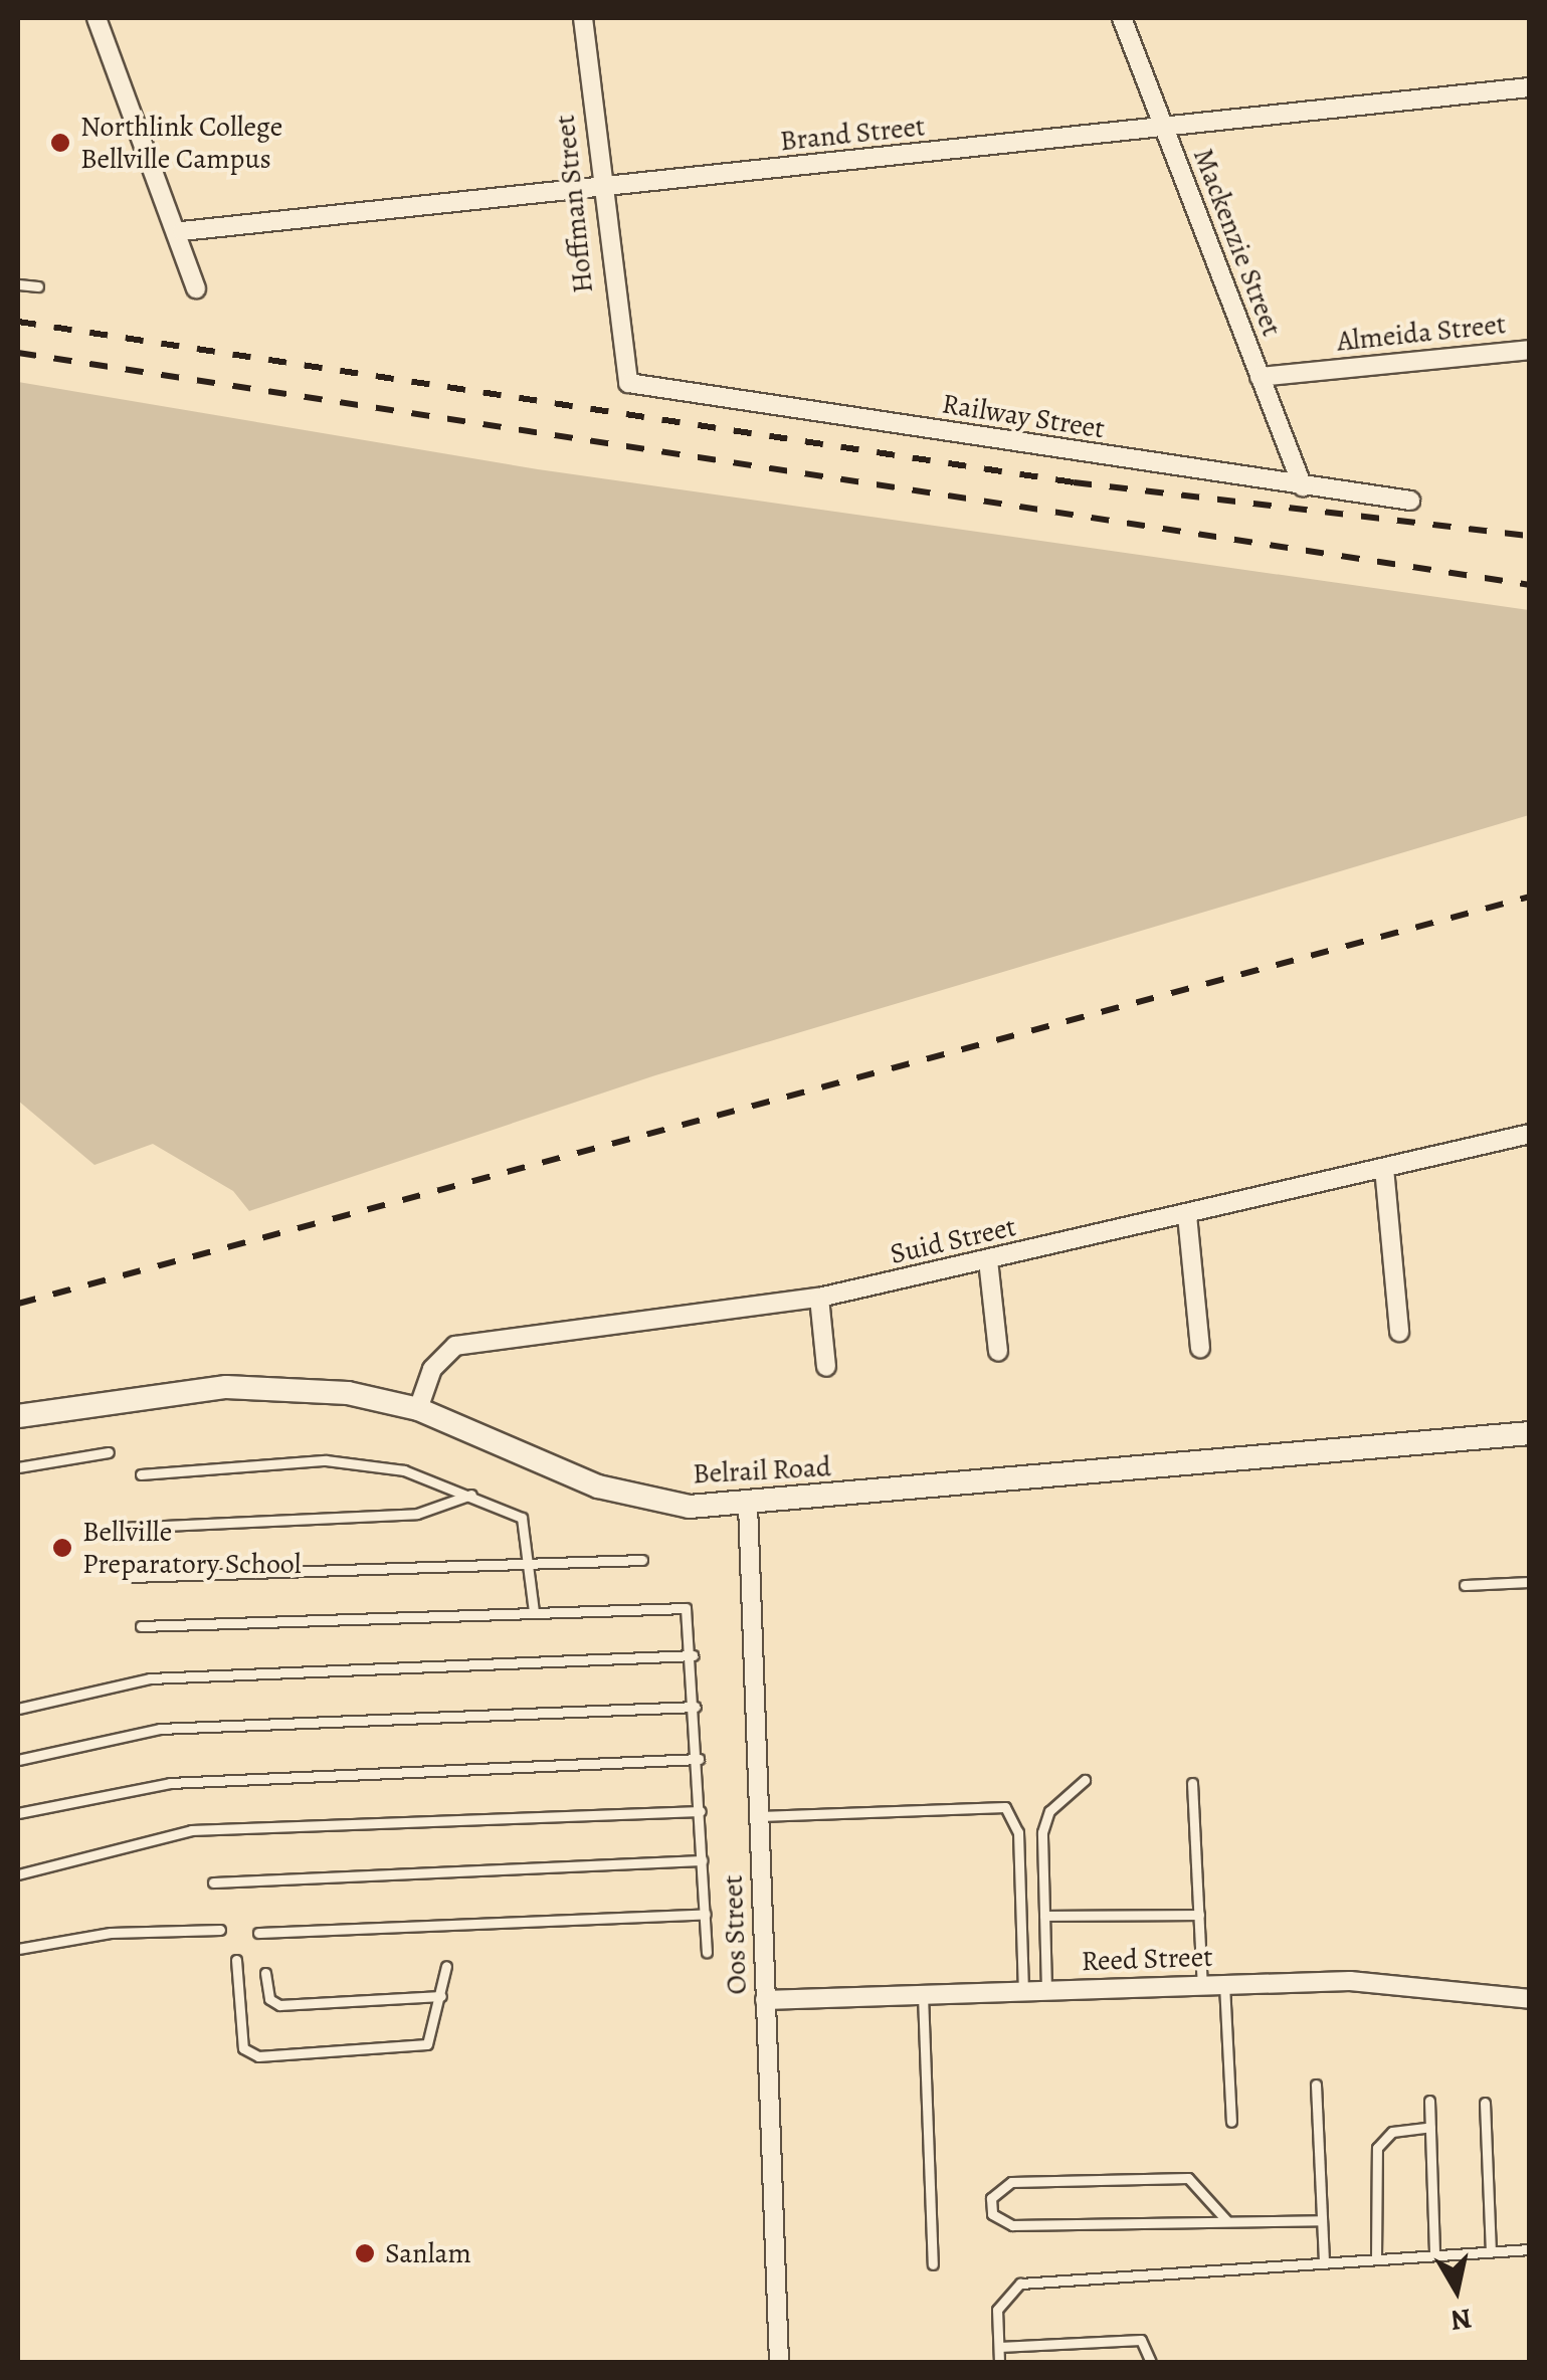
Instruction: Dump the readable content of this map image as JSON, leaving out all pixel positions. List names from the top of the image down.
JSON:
{
  "streets": {
    "street": [
      "Brand Street",
      "Hoffman Street",
      "Mackenzie Street",
      "Almeida Street",
      "Railway Street",
      "Suid Street",
      "Belrail Road",
      "Oos Street",
      "Reed Street"
    ]
  },
  "crossings": [
    ["Brand Street", "Hoffman Street"],
    ["Brand Street", "Mackenzie Street"],
    ["Hoffman Street", "Railway Street"],
    ["Mackenzie Street", "Almeida Street"],
    ["Mackenzie Street", "Railway Street"],
    ["Suid Street", "Belrail Road"],
    ["Belrail Road", "Oos Street"],
    ["Oos Street", "Reed Street"]
  ],
  "places": ["Northlink College Bellville Campus", "Bellville Preparatory School", "Sanlam"],
  "north": "bottom"
}
